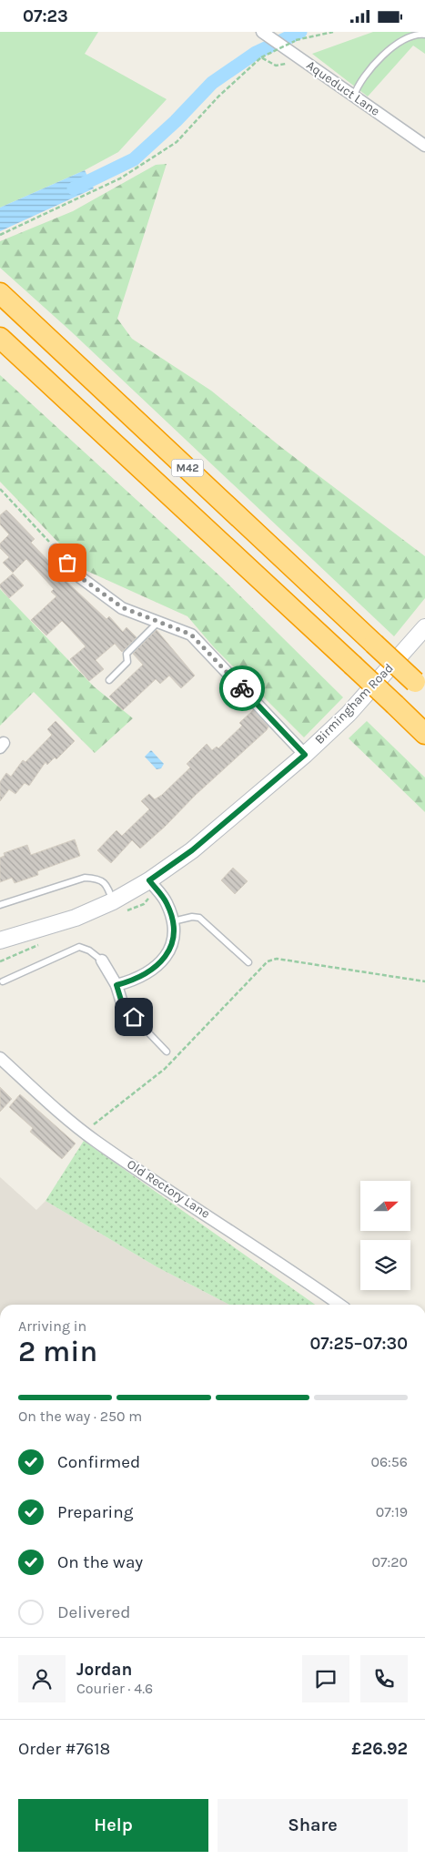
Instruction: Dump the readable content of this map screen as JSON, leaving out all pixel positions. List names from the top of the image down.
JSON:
{
  "streets": {
    "highway": ["M42"],
    "main road": ["Birmingham Road"],
    "street": ["Aqueduct Lane", "Old Rectory Lane"]
  },
  "north": "right",
  "page": {
    "status": "07:23",
    "heading": ["2 min", "Arriving in", "07:25–07:30"],
    "panel": [
      "Jordan",
      "Courier · 4.6",
      "Order #7618",
      "£26.92"
    ],
    "bar": "On the way · 250 m",
    "list": [
      ["Confirmed", "06:56"],
      ["Preparing", "07:19"],
      ["On the way", "07:20"],
      "Delivered"
    ],
    "buttons": ["Help", "Share"]
  }
}
